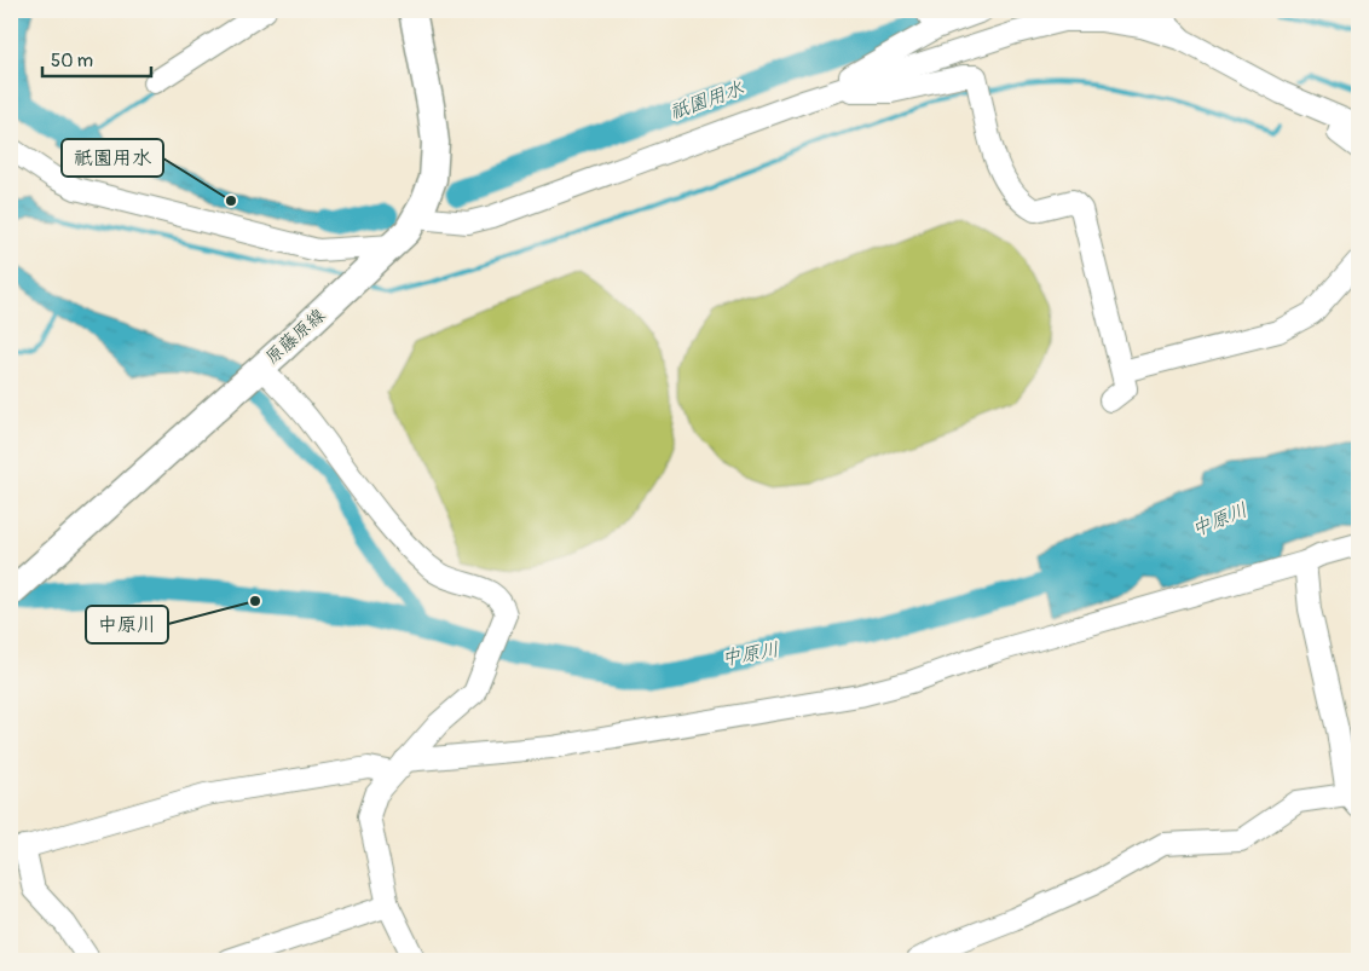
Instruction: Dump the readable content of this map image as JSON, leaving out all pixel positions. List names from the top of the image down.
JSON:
{
  "streets": {
    "main road": ["原藤原線"]
  },
  "water": ["祇園用水", "中原川"],
  "places": ["祇園用水", "中原川"],
  "scale_bar": "50 m"
}
